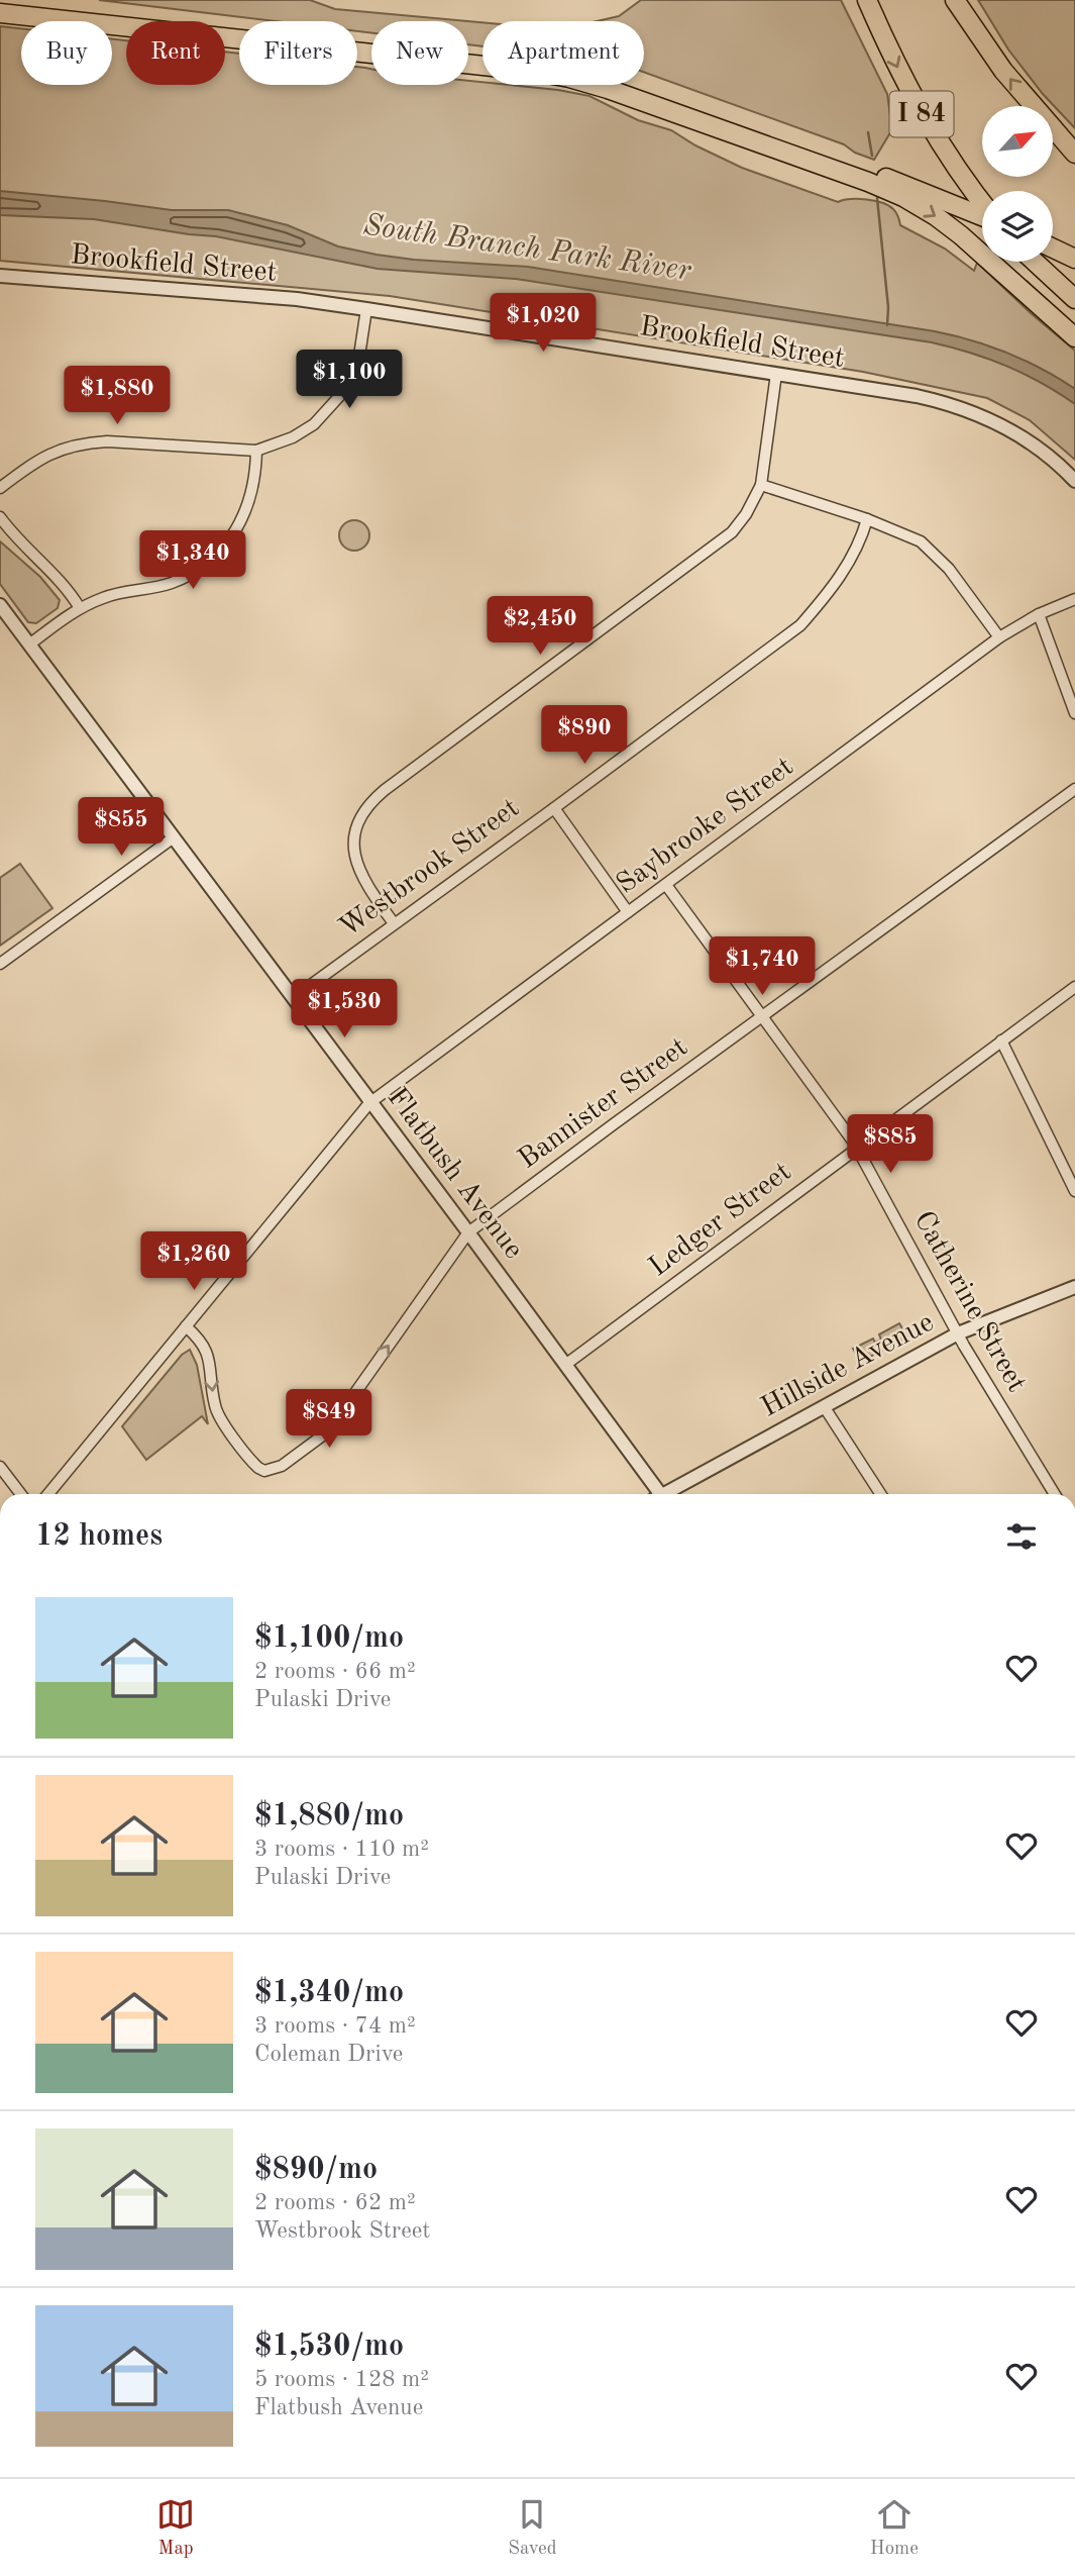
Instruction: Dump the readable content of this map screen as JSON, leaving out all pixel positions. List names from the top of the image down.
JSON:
{
  "streets": {
    "highway": ["I 84"],
    "street": [
      "Brookfield Street",
      "Saybrooke Street",
      "Westbrook Street",
      "Bannister Street",
      "Flatbush Avenue",
      "Ledger Street",
      "Catherine Street",
      "Hillside Avenue"
    ]
  },
  "crossings": [
    ["Saybrooke Street", "Bannister Street"],
    ["Saybrooke Street", "Flatbush Avenue"],
    ["Saybrooke Street", "Catherine Street"],
    ["Westbrook Street", "Flatbush Avenue"],
    ["Bannister Street", "Flatbush Avenue"],
    ["Bannister Street", "Catherine Street"],
    ["Flatbush Avenue", "Ledger Street"],
    ["Ledger Street", "Catherine Street"],
    ["Catherine Street", "Hillside Avenue"]
  ],
  "water": ["South Branch Park River"],
  "north": "top right",
  "page": {
    "chip": [
      "Buy",
      "Rent",
      "Filters",
      "New",
      "Apartment"
    ],
    "price": [
      "$1,020",
      "$1,100",
      "$1,880",
      "$1,340",
      "$2,450",
      "$890",
      "$855",
      "$1,740",
      "$1,530",
      "$885",
      "$1,260",
      "$849"
    ],
    "heading": "12 homes",
    "list": [
      {
        "name": "$1,100/mo",
        "note": "2 rooms · 66 m² · Pulaski Drive"
      },
      {
        "name": "$1,880/mo",
        "note": "3 rooms · 110 m² · Pulaski Drive"
      },
      {
        "name": "$1,340/mo",
        "note": "3 rooms · 74 m² · Coleman Drive"
      },
      {
        "name": "$890/mo",
        "note": "2 rooms · 62 m² · Westbrook Street"
      },
      {
        "name": "$1,530/mo",
        "note": "5 rooms · 128 m² · Flatbush Avenue"
      }
    ],
    "tabs": ["Map", "Saved", "Home"]
  }
}
